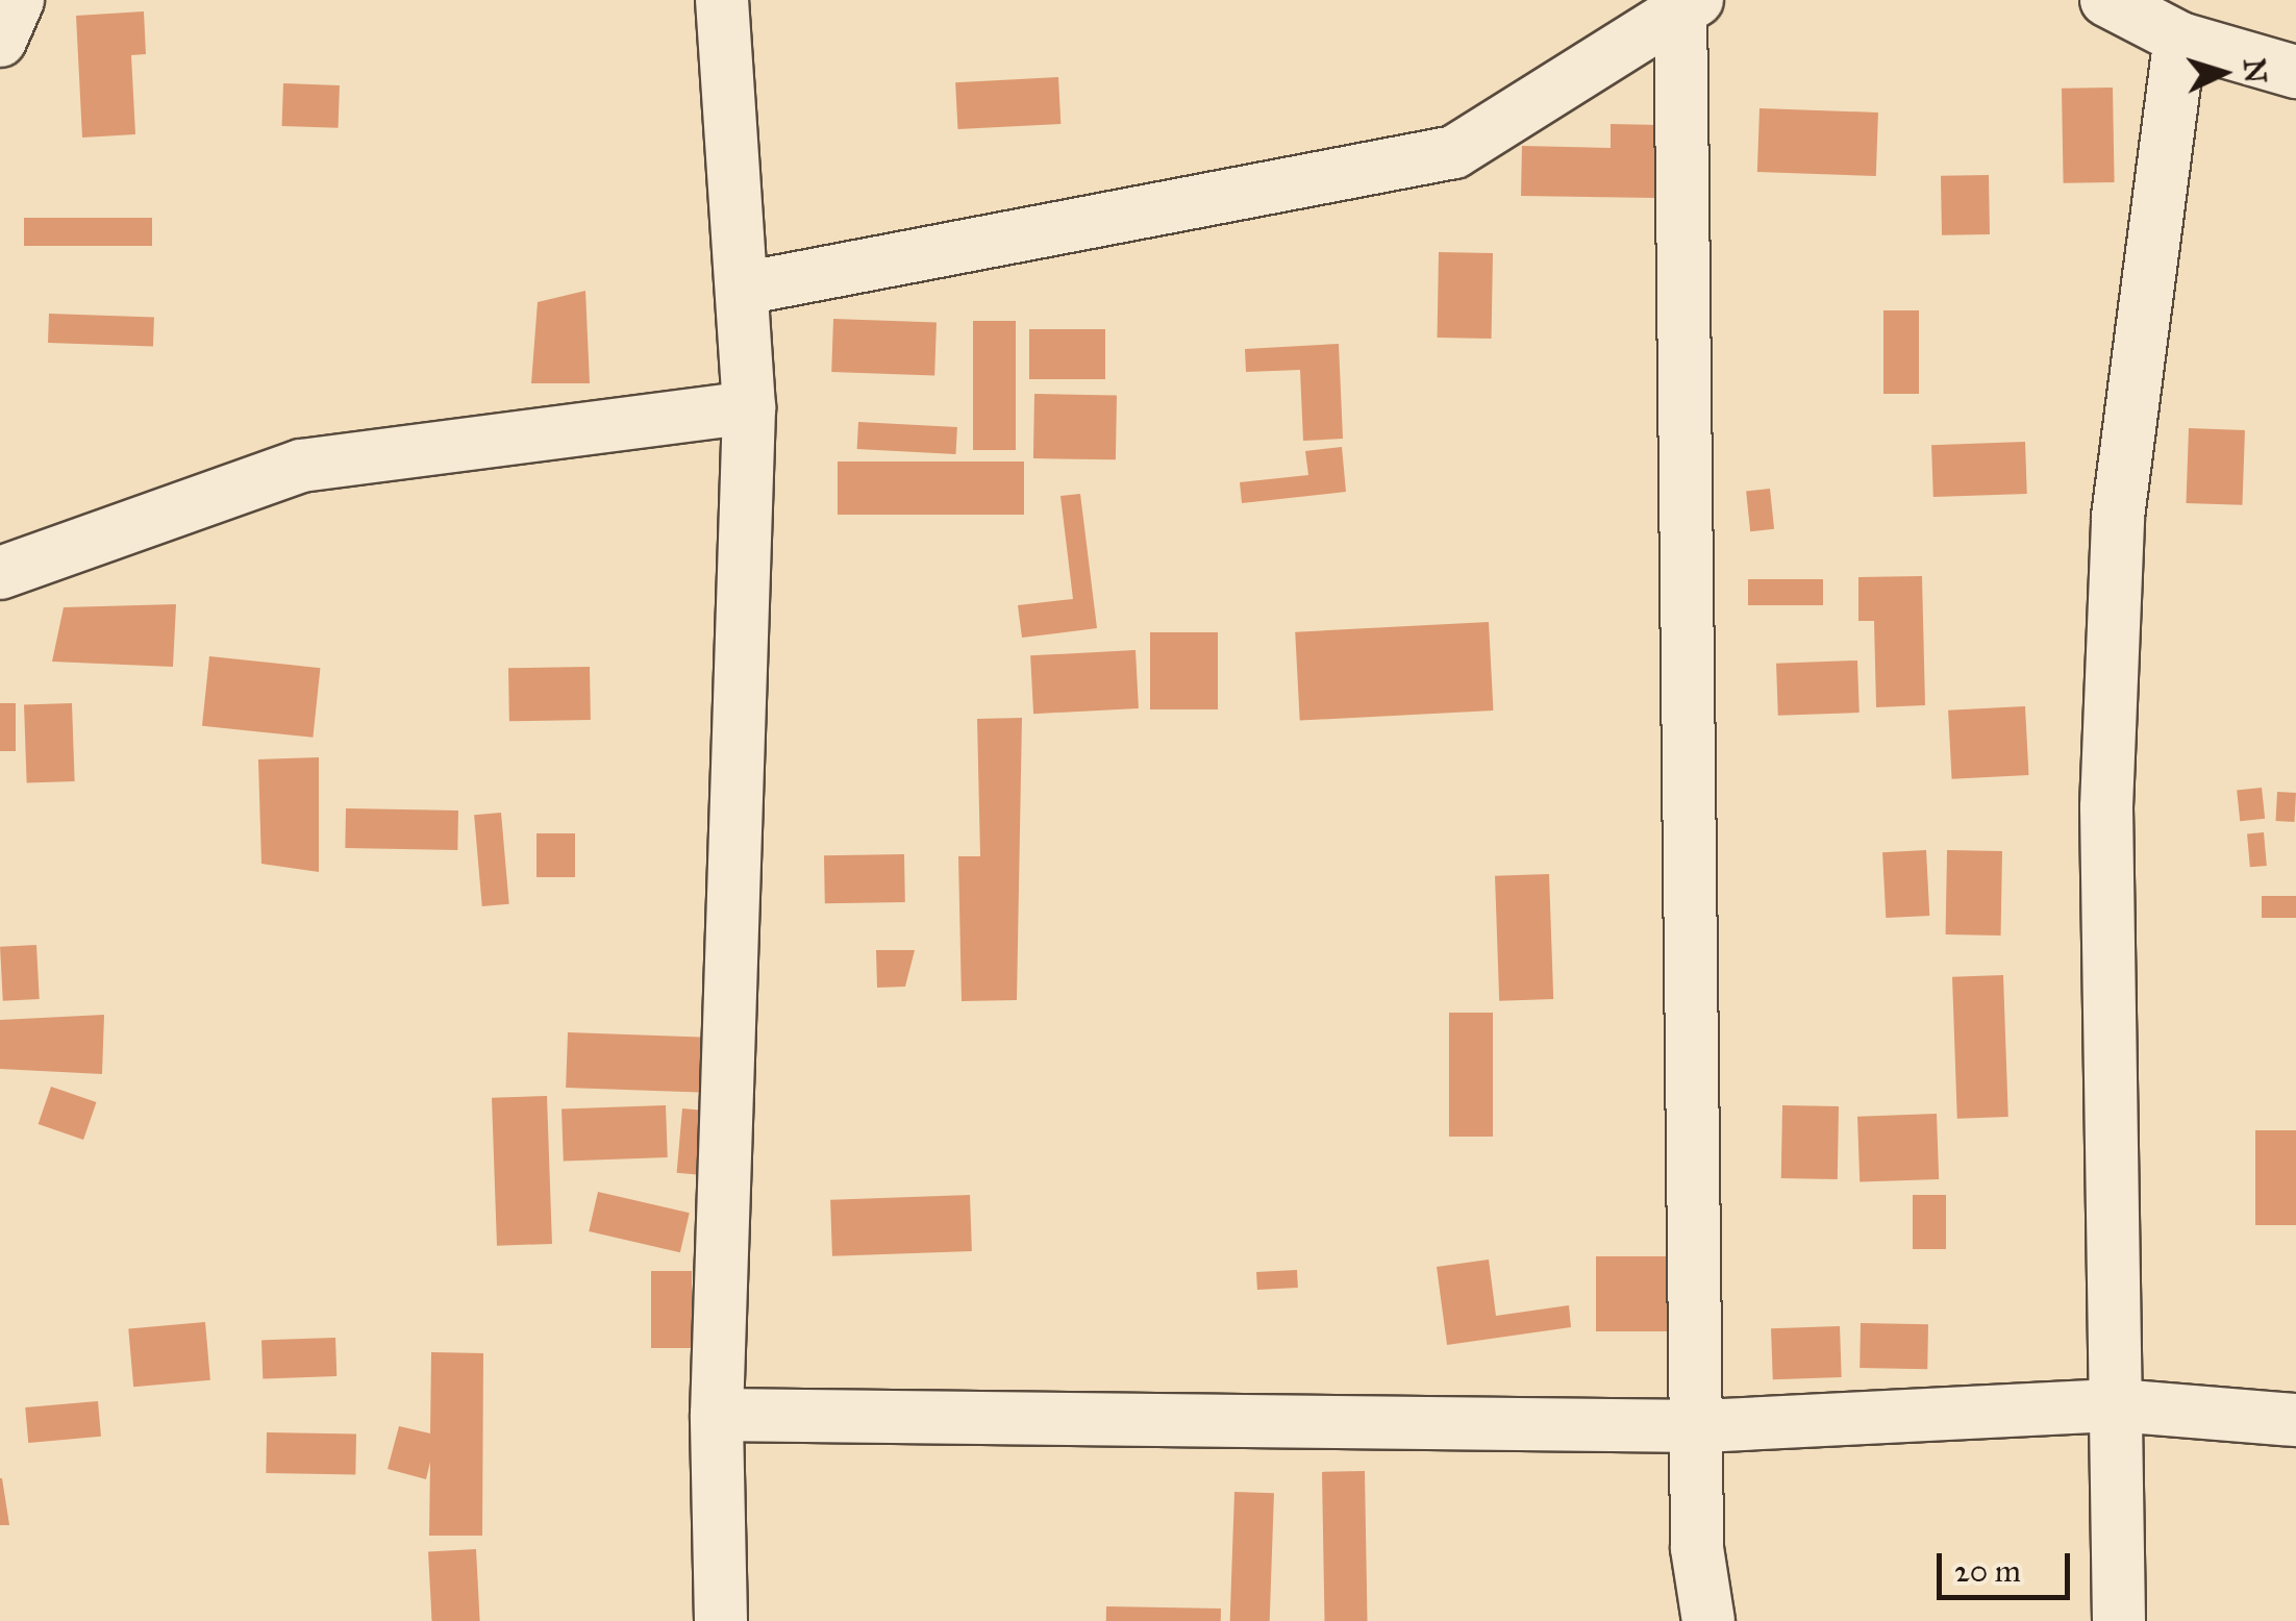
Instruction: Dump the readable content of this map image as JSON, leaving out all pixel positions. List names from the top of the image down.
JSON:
{
  "scale_bar": "20 m",
  "north": "right"
}
